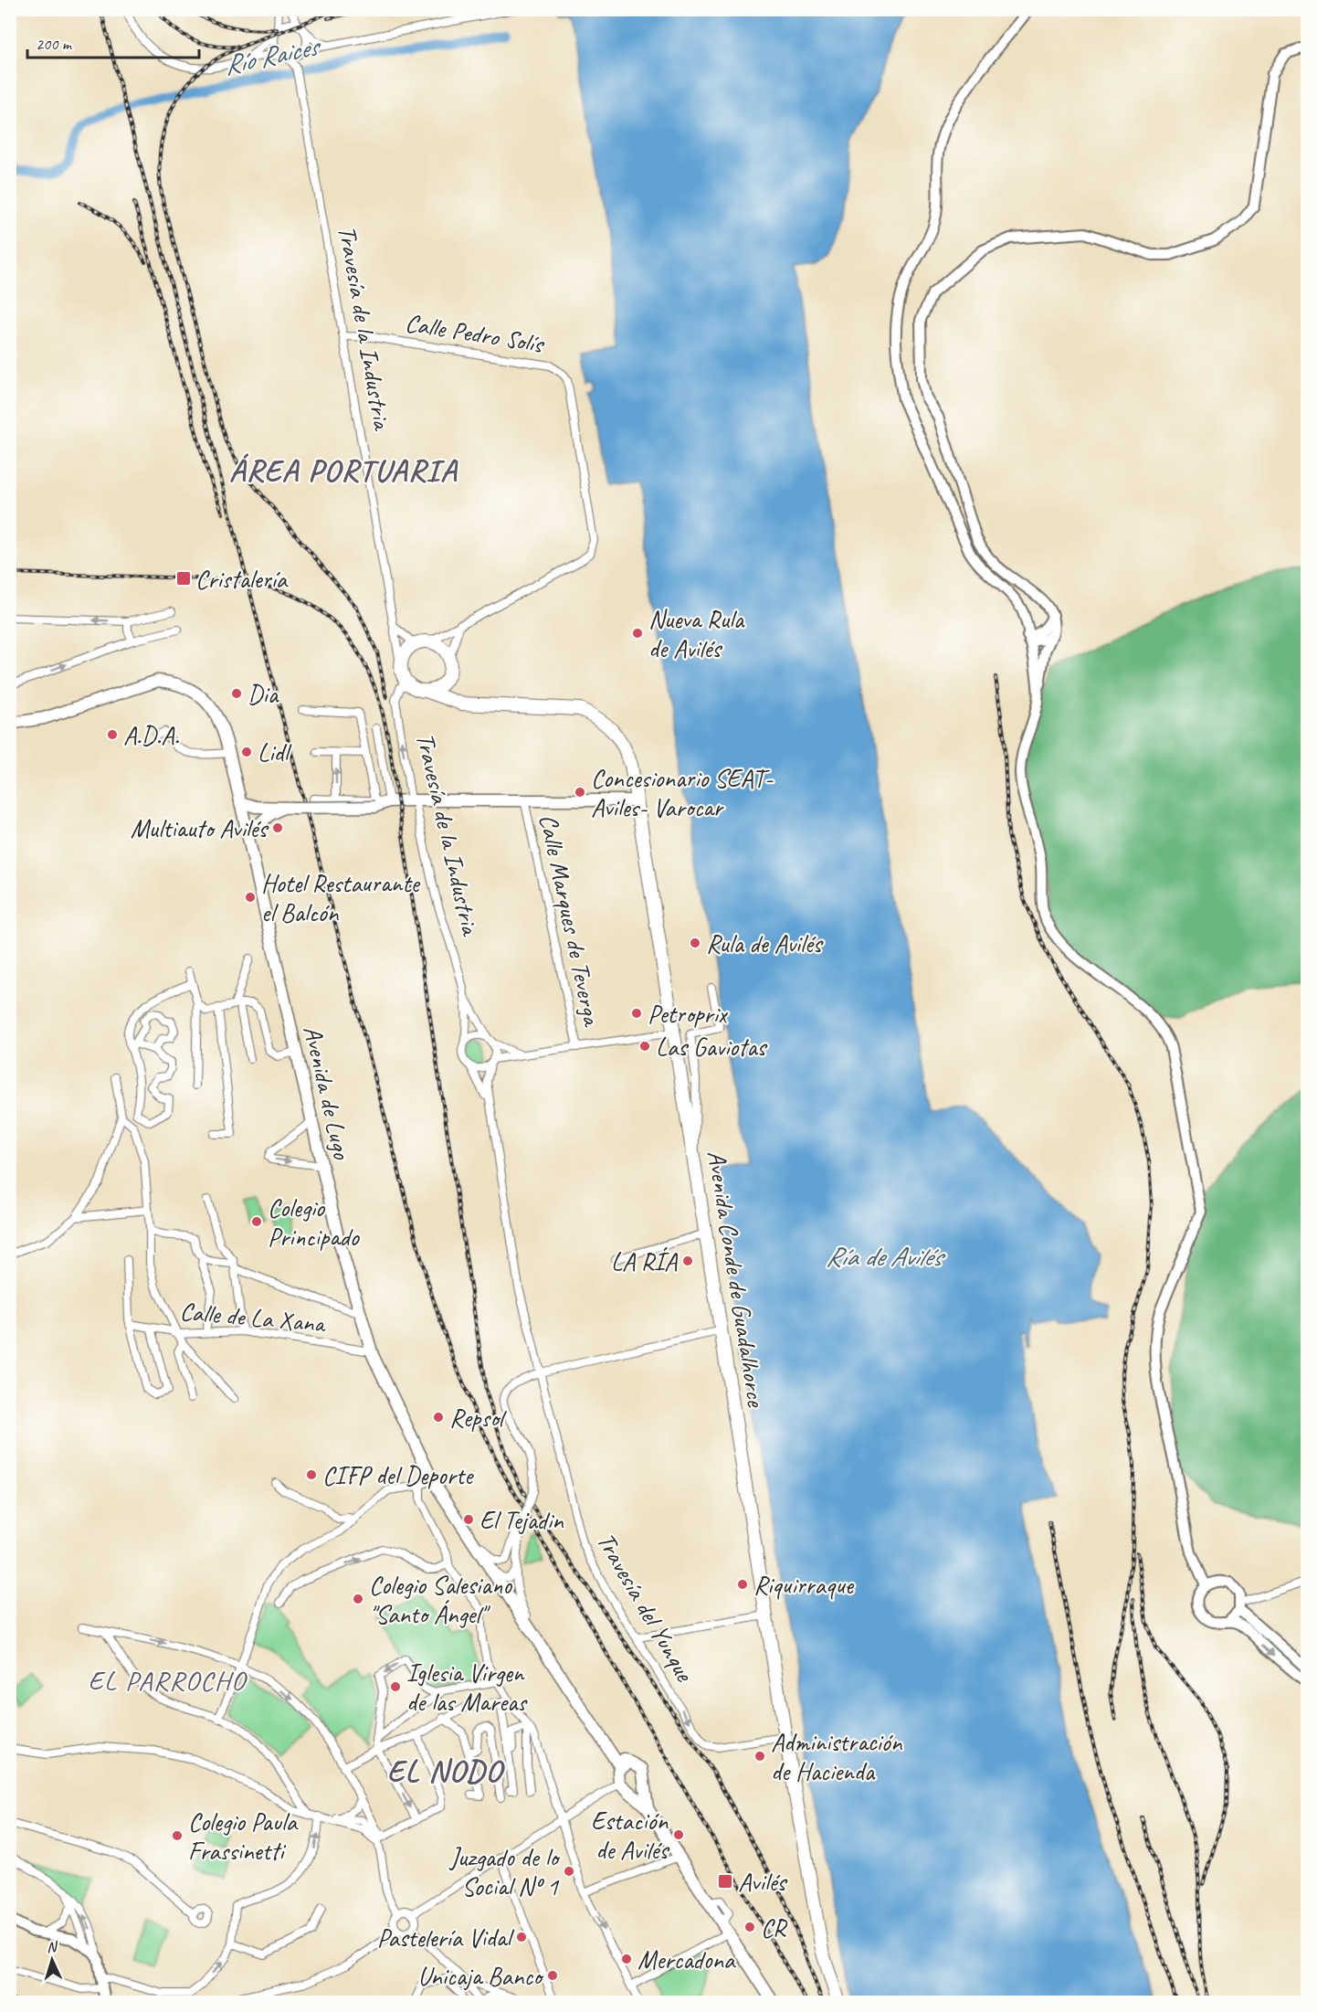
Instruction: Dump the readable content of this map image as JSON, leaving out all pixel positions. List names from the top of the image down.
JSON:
{
  "streets": {
    "highway": ["Travesía de la Industria", "Avenida Conde de Guadalhorce"],
    "main road": ["Avenida de Lugo"],
    "street": [
      "Calle Pedro Solís",
      "Calle Marques de Teverga",
      "Calle de La Xana",
      "Travesía del Yunque"
    ]
  },
  "crossings": [
    ["Travesía de la Industria", "Calle Pedro Solís"],
    ["Travesía de la Industria", "Avenida Conde de Guadalhorce"],
    ["Travesía de la Industria", "Travesía del Yunque"],
    ["Avenida de Lugo", "Calle de La Xana"],
    ["Avenida Conde de Guadalhorce", "Travesía del Yunque"]
  ],
  "one_way": ["Travesía del Yunque"],
  "districts": ["ÁREA PORTUARIA", "EL PARROCHO", "EL NODO"],
  "water": ["Río Raices", "Ría de Avilés"],
  "places": {
    "transit": ["Cristalería", "Avilés"],
    "other": [
      "Nueva Rula de Avilés",
      "Dia",
      "A.D.A.",
      "Lidl",
      "Concesionario SEAT- Aviles- Varocar",
      "Multiauto Avilés",
      "Hotel Restaurante el Balcón",
      "Rula de Avilés",
      "Petroprix",
      "Las Gaviotas",
      "Colegio Principado",
      "LA RÍA",
      "Repsol",
      "CIFP del Deporte",
      "El Tejadin",
      "Riquirraque",
      "Colegio Salesiano \"Santo Ángel\"",
      "Iglesia Virgen de las Mareas",
      "Administración de Hacienda",
      "Estación de Avilés",
      "Colegio Paula Frassinetti",
      "Juzgado de lo Social Nº 1",
      "CR",
      "Pastelería Vidal",
      "Mercadona",
      "Unicaja Banco"
    ]
  },
  "scale_bar": "200 m",
  "north": "top"
}
